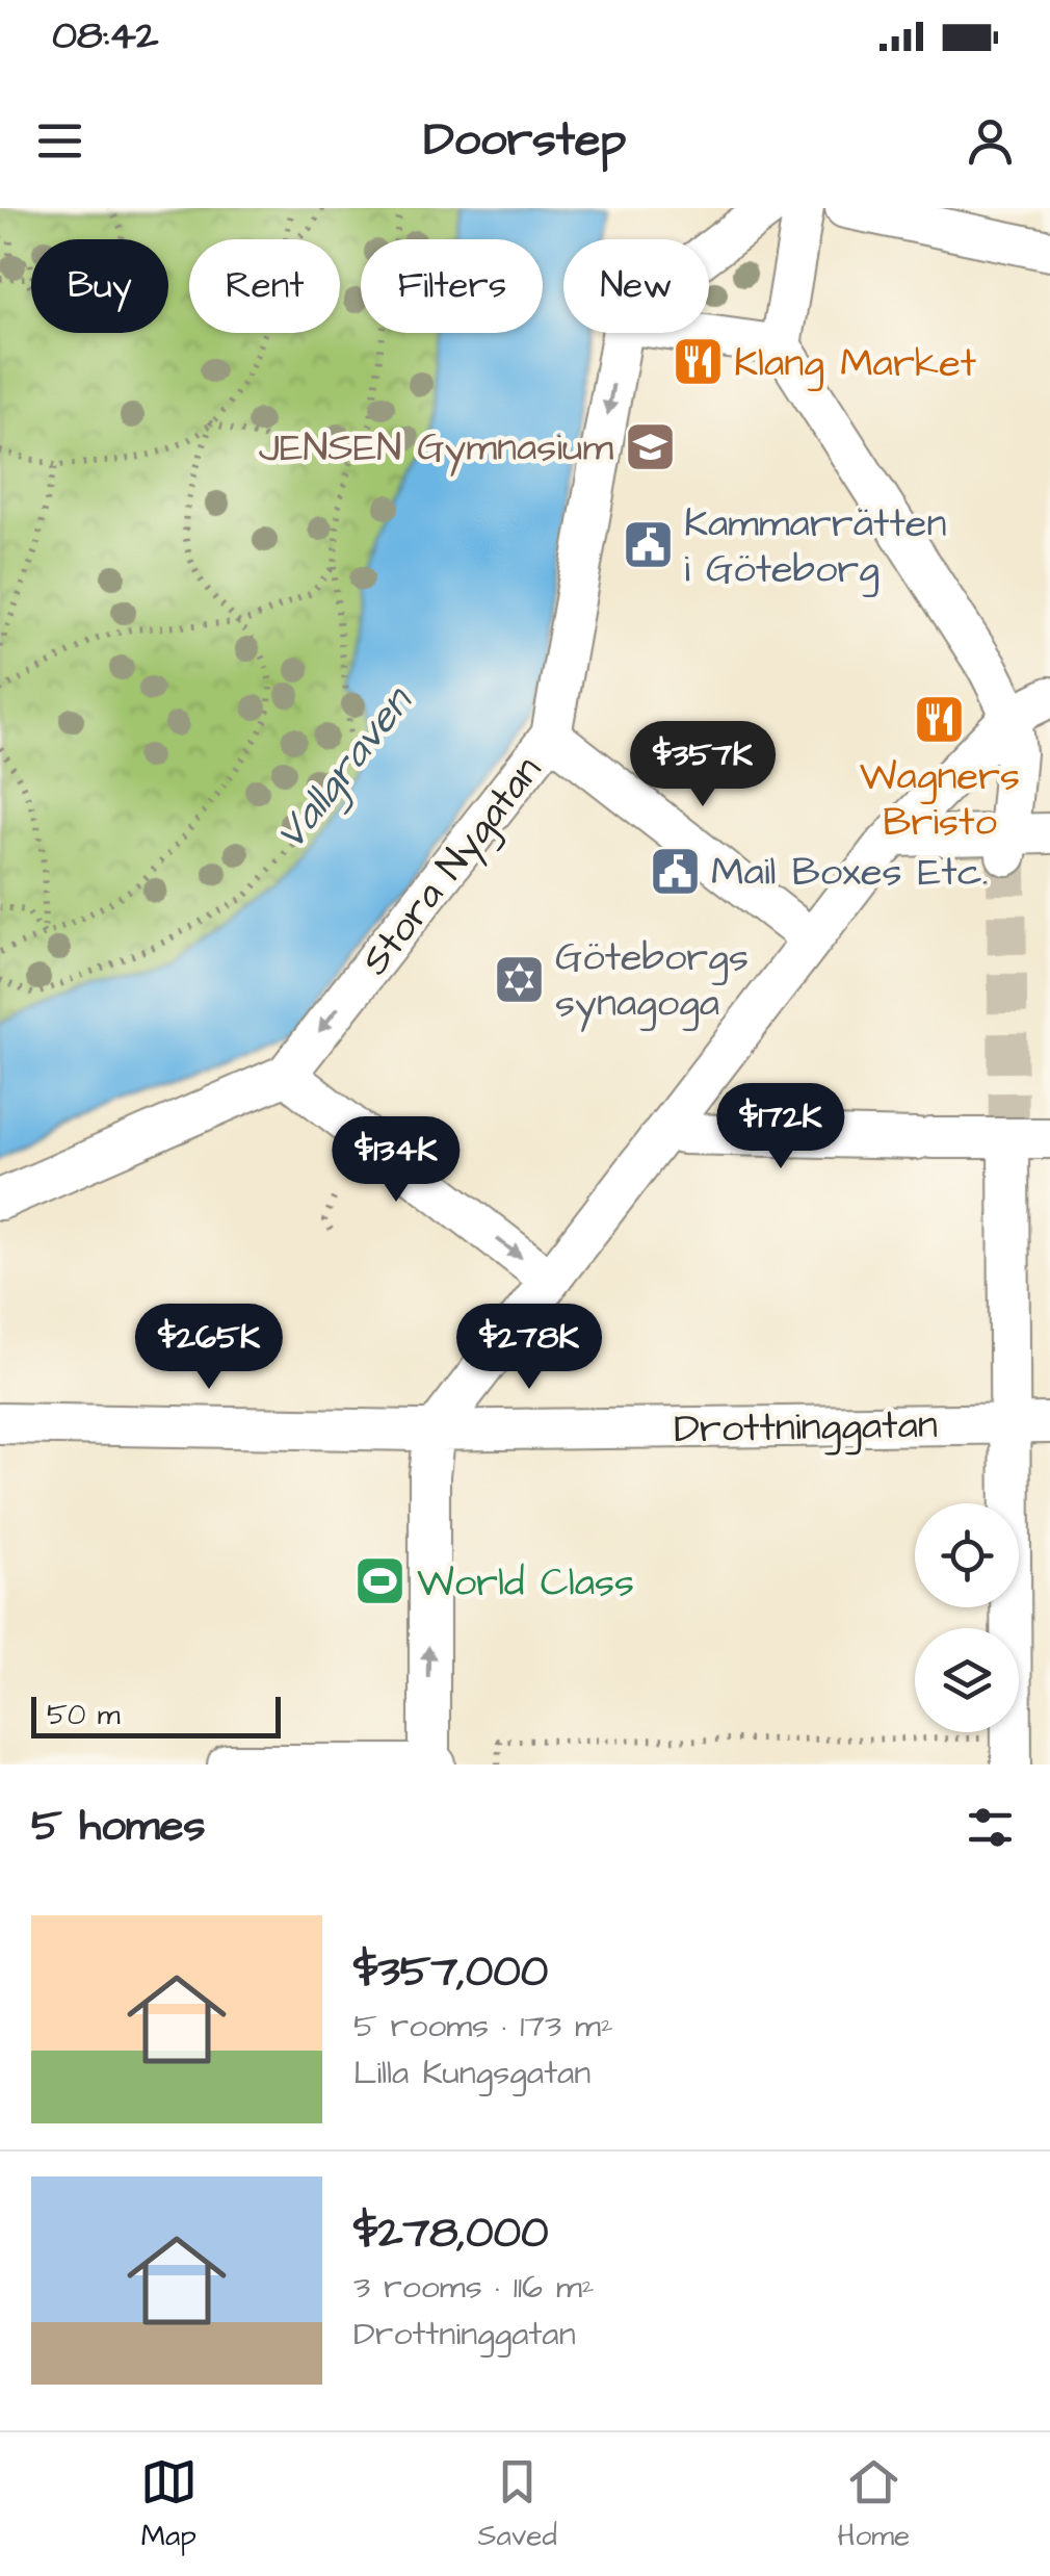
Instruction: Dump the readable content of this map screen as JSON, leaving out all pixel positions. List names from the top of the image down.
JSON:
{
  "streets": {
    "street": ["Stora Nygatan", "Drottninggatan"]
  },
  "water": ["Vallgraven"],
  "places": {
    "restaurant": ["Klang Market", "Wagners Bristo"],
    "school or university": ["JENSEN Gymnasium"],
    "public building": ["Kammarrätten i Göteborg", "Mail Boxes Etc."],
    "synagogue": ["Göteborgs synagoga"],
    "sports": ["World Class"]
  },
  "scale_bar": "50 m",
  "page": {
    "status": "08:42",
    "header": "Doorstep",
    "chip": [
      "Buy",
      "Rent",
      "Filters",
      "New"
    ],
    "price": [
      "$357K",
      "$172K",
      "$134K",
      "$265K",
      "$278K"
    ],
    "scale": "50 m",
    "heading": "5 homes",
    "list": [
      {
        "name": "$357,000",
        "note": "5 rooms · 173 m² · Lilla Kungsgatan"
      },
      {
        "name": "$278,000",
        "note": "3 rooms · 116 m² · Drottninggatan"
      }
    ],
    "tabs": ["Map", "Saved", "Home"]
  }
}
